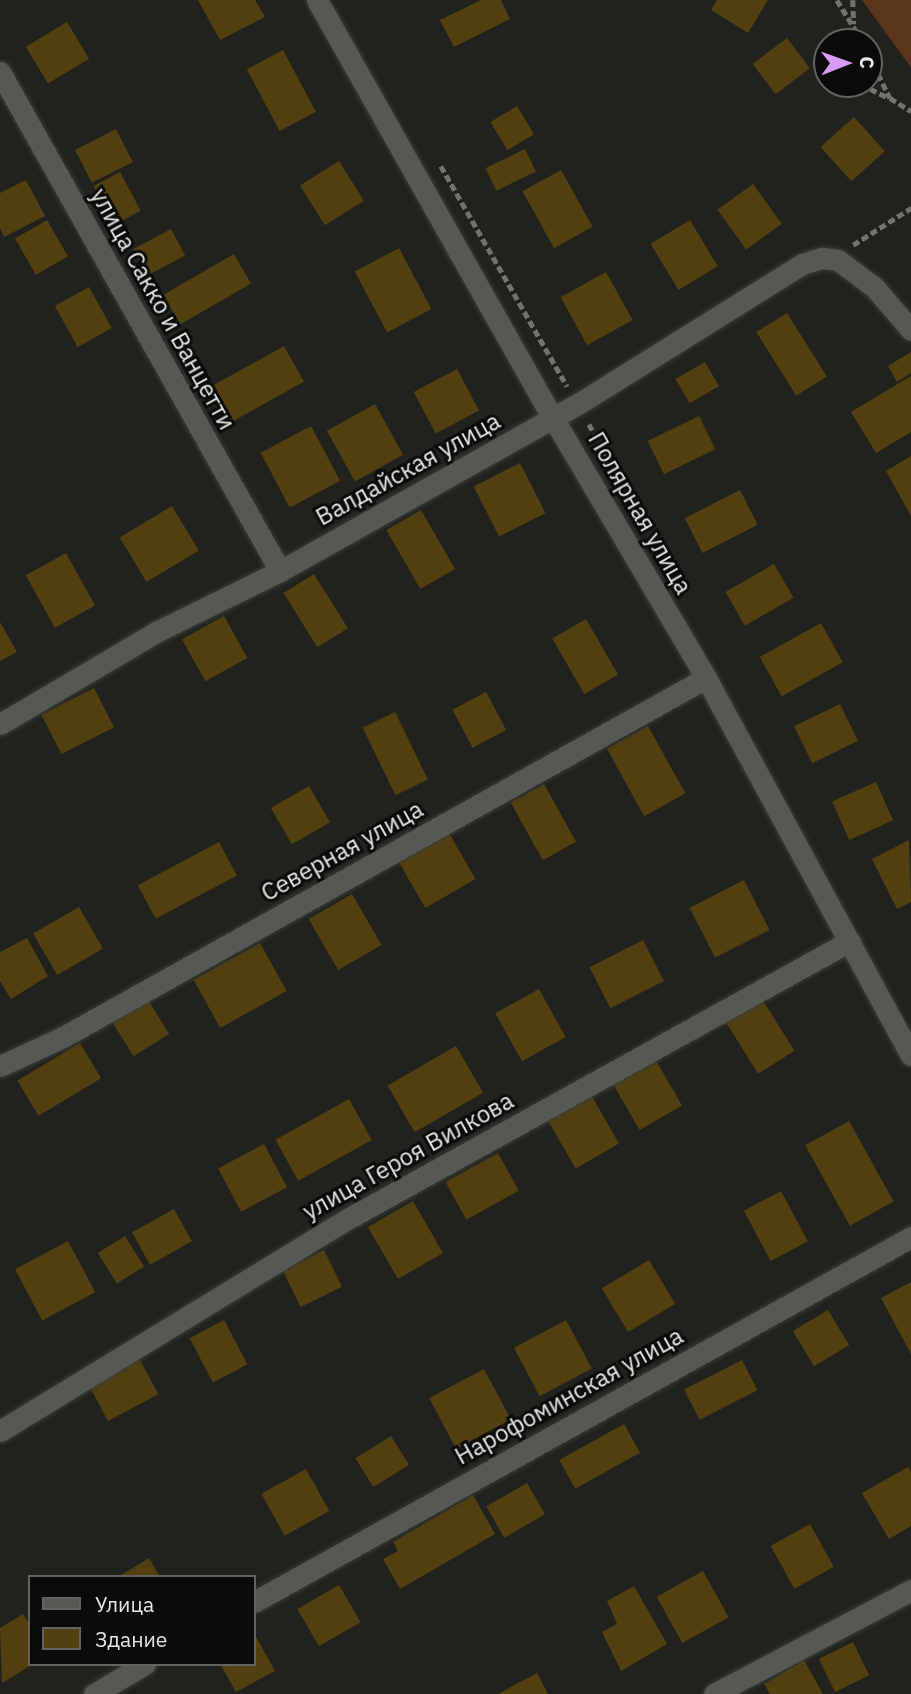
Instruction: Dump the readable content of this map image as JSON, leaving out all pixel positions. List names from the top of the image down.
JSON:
{
  "streets": {
    "street": [
      "улица Сакко и Ванцетти",
      "Валдайская улица",
      "Полярная улица",
      "Северная улица",
      "улица Героя Вилкова",
      "Нарофоминская улица"
    ]
  },
  "crossings": [
    ["улица Сакко и Ванцетти", "Валдайская улица"],
    ["Валдайская улица", "Полярная улица"],
    ["Полярная улица", "Северная улица"],
    ["Полярная улица", "улица Героя Вилкова"]
  ],
  "legend": ["Улица", "Здание"],
  "north": "right"
}
